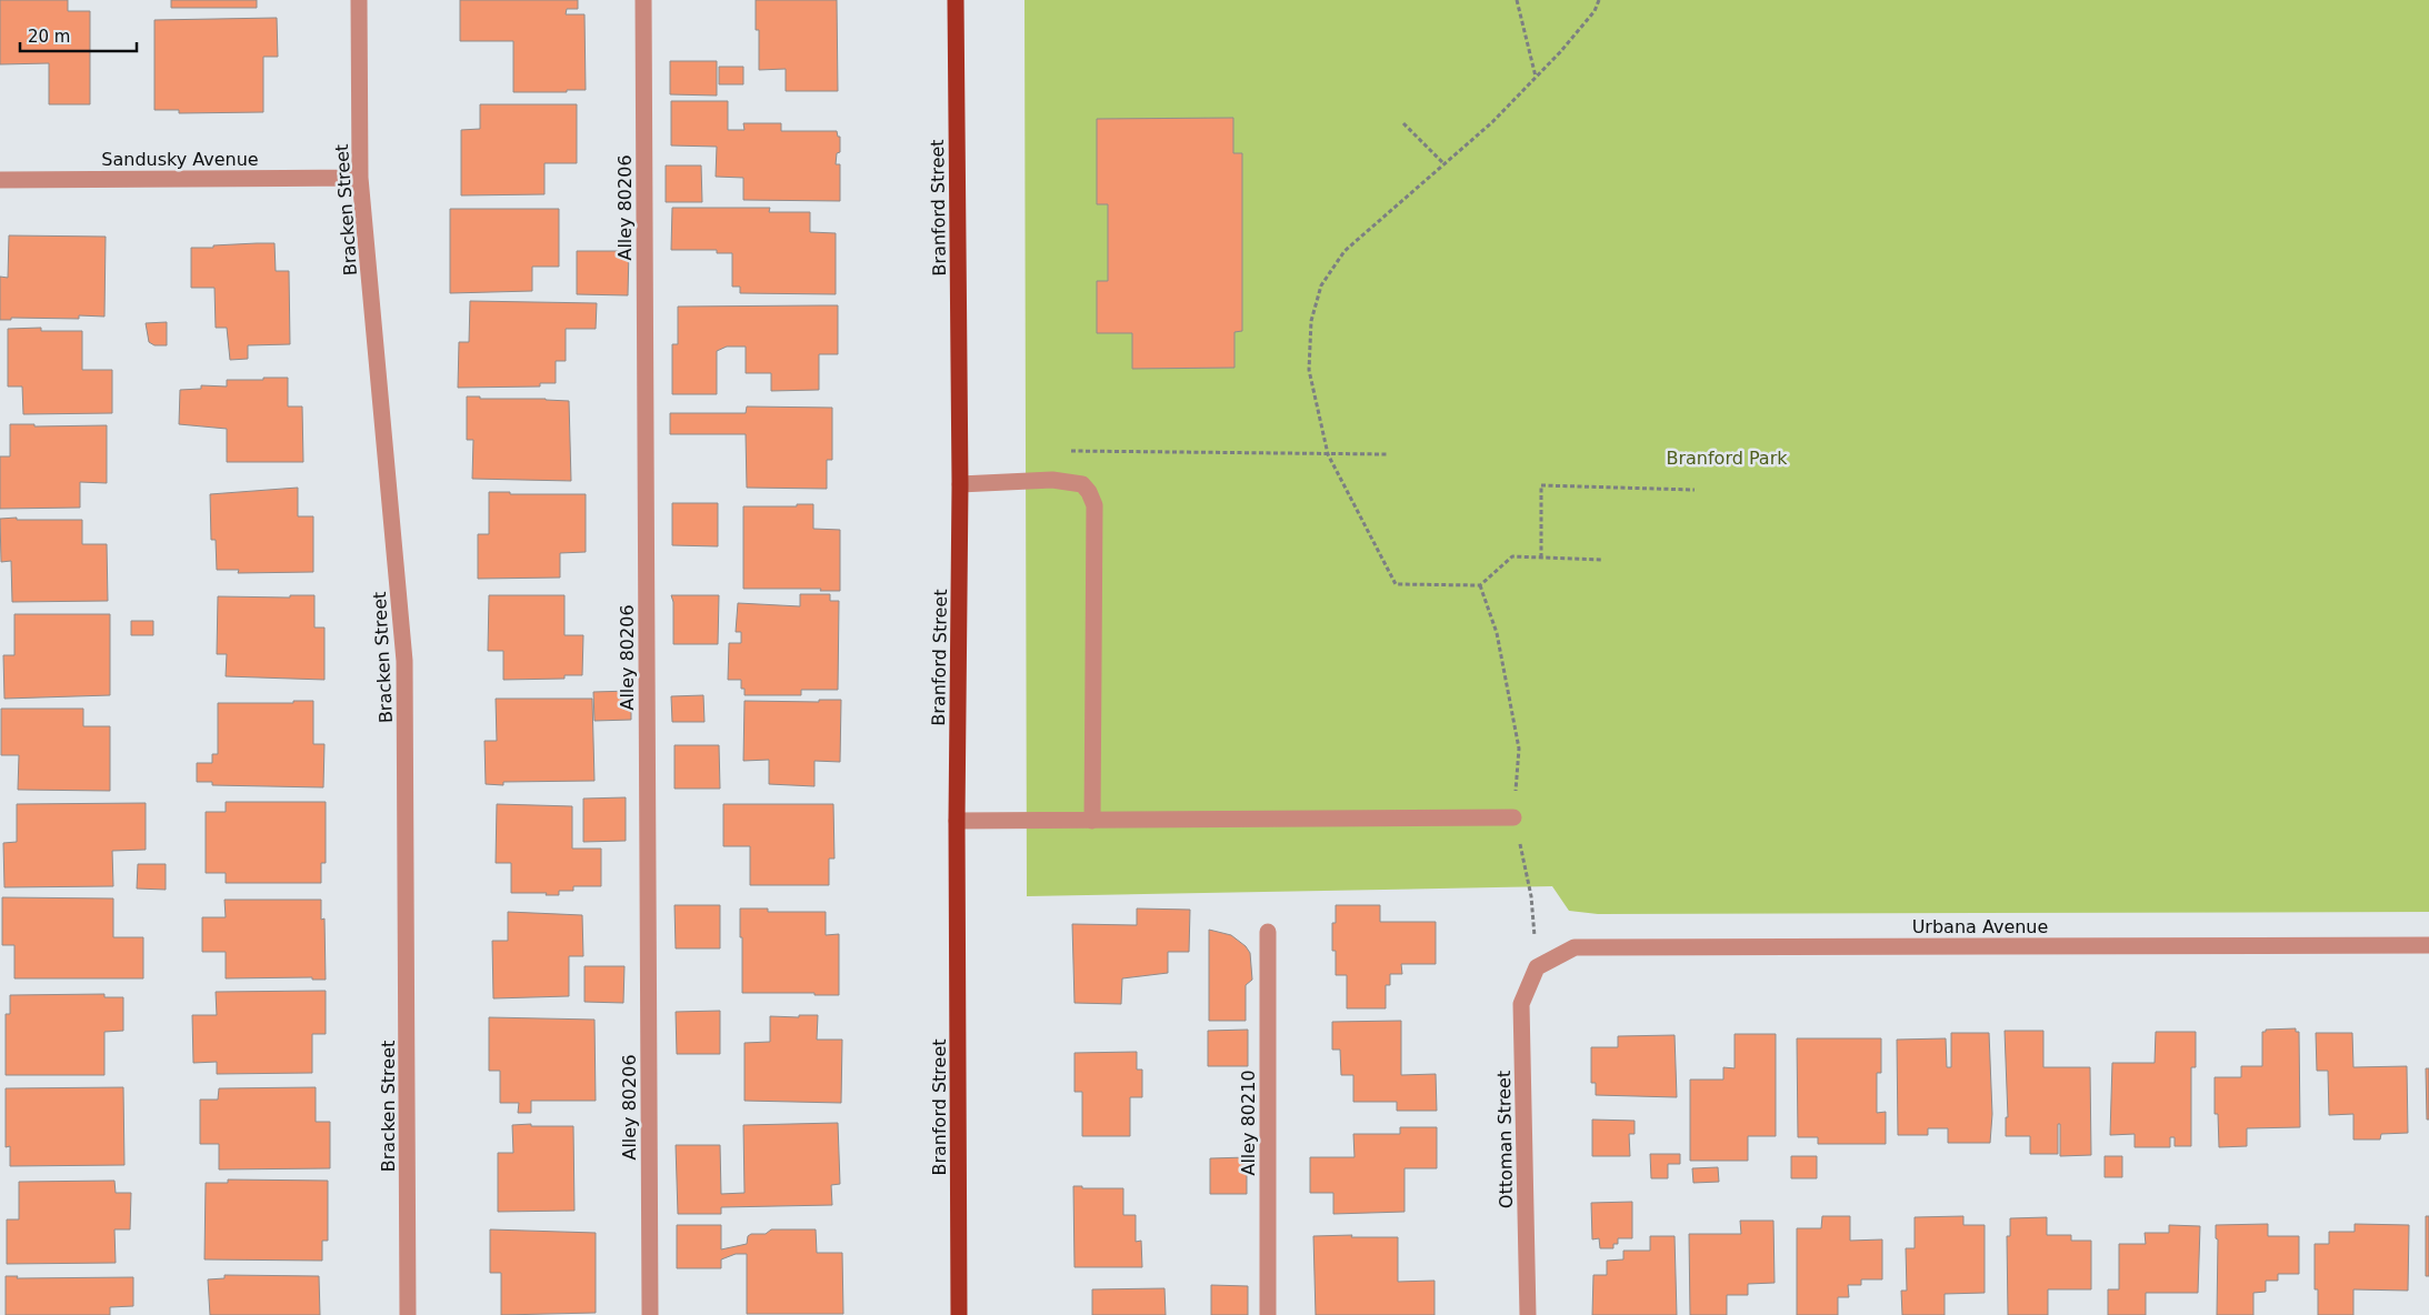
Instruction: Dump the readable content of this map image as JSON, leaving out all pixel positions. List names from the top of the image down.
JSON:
{
  "streets": {
    "main road": ["Branford Street"],
    "street": [
      "Sandusky Avenue",
      "Alley 80206",
      "Bracken Street",
      "Urbana Avenue",
      "Alley 80210",
      "Ottoman Street"
    ]
  },
  "crossings": [
    ["Sandusky Avenue", "Bracken Street"],
    ["Urbana Avenue", "Ottoman Street"]
  ],
  "parks": ["Branford Park"],
  "scale_bar": "20 m"
}
